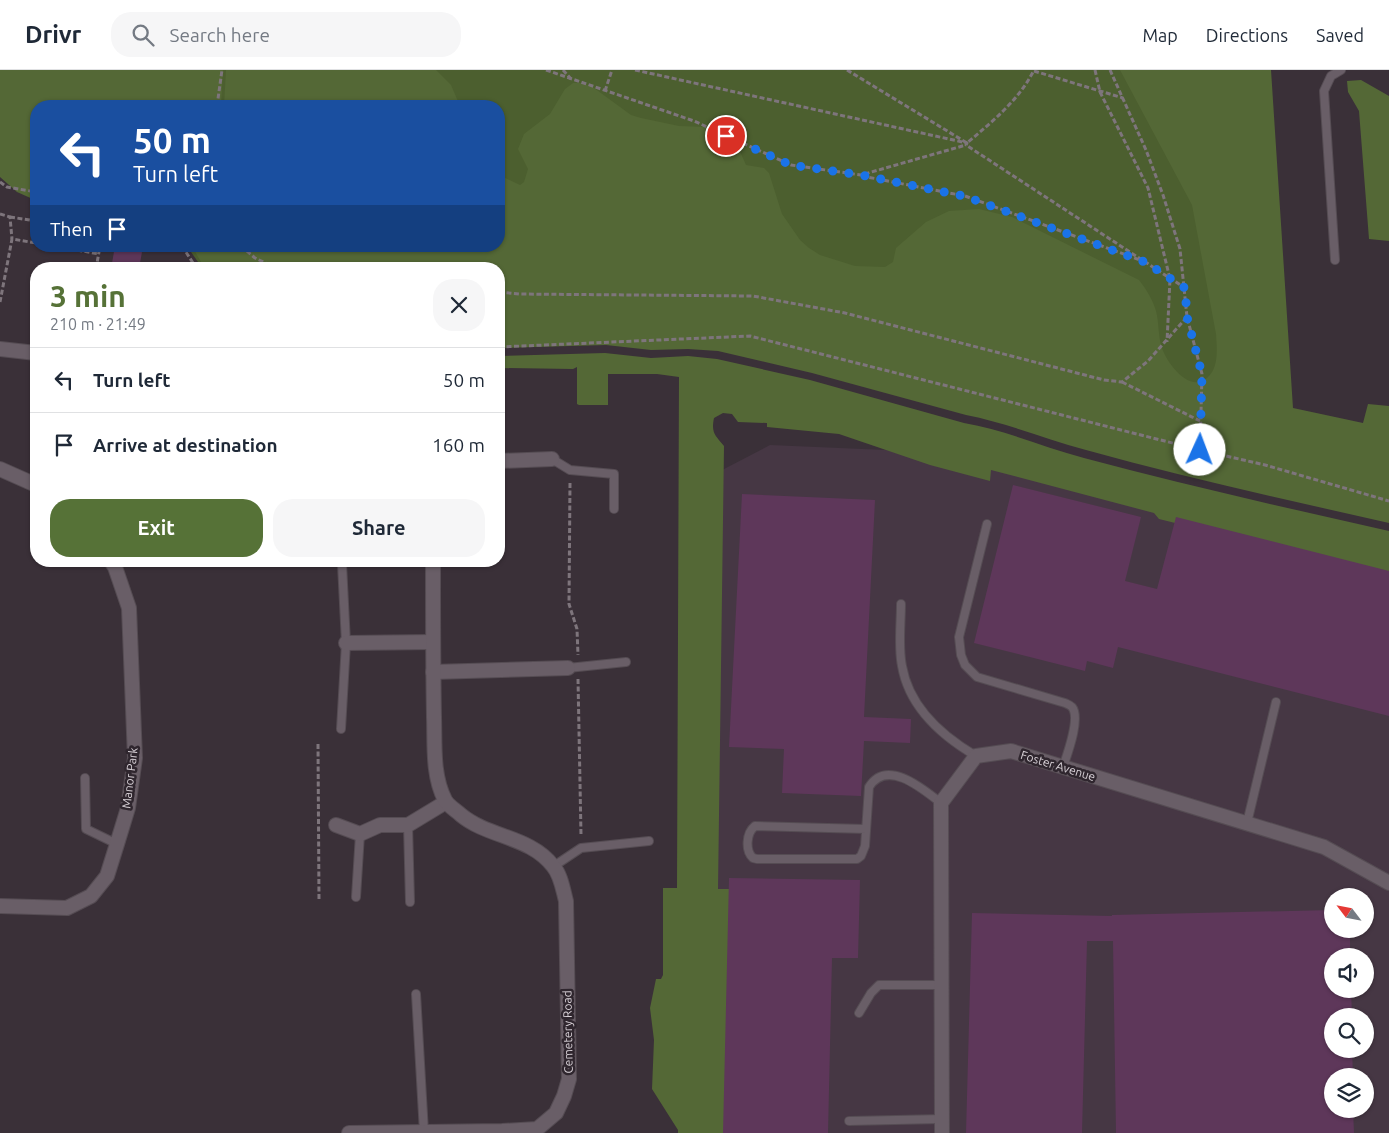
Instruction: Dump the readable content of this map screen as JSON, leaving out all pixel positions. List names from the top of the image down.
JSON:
{
  "streets": {
    "street": ["Foster Avenue", "Manor Park", "Cemetery Road"]
  },
  "north": "top left",
  "page": {
    "header": "Drivr",
    "search": "Search here",
    "nav": ["Map", "Directions", "Saved"],
    "turn": ["50 m", "Turn left"],
    "then": "Then",
    "heading": ["3 min", "210 m · 21:49"],
    "list": [
      {
        "name": "Turn left",
        "value": "50 m"
      },
      {
        "name": "Arrive at destination",
        "value": "160 m"
      }
    ],
    "buttons": ["Exit", "Share"]
  }
}
